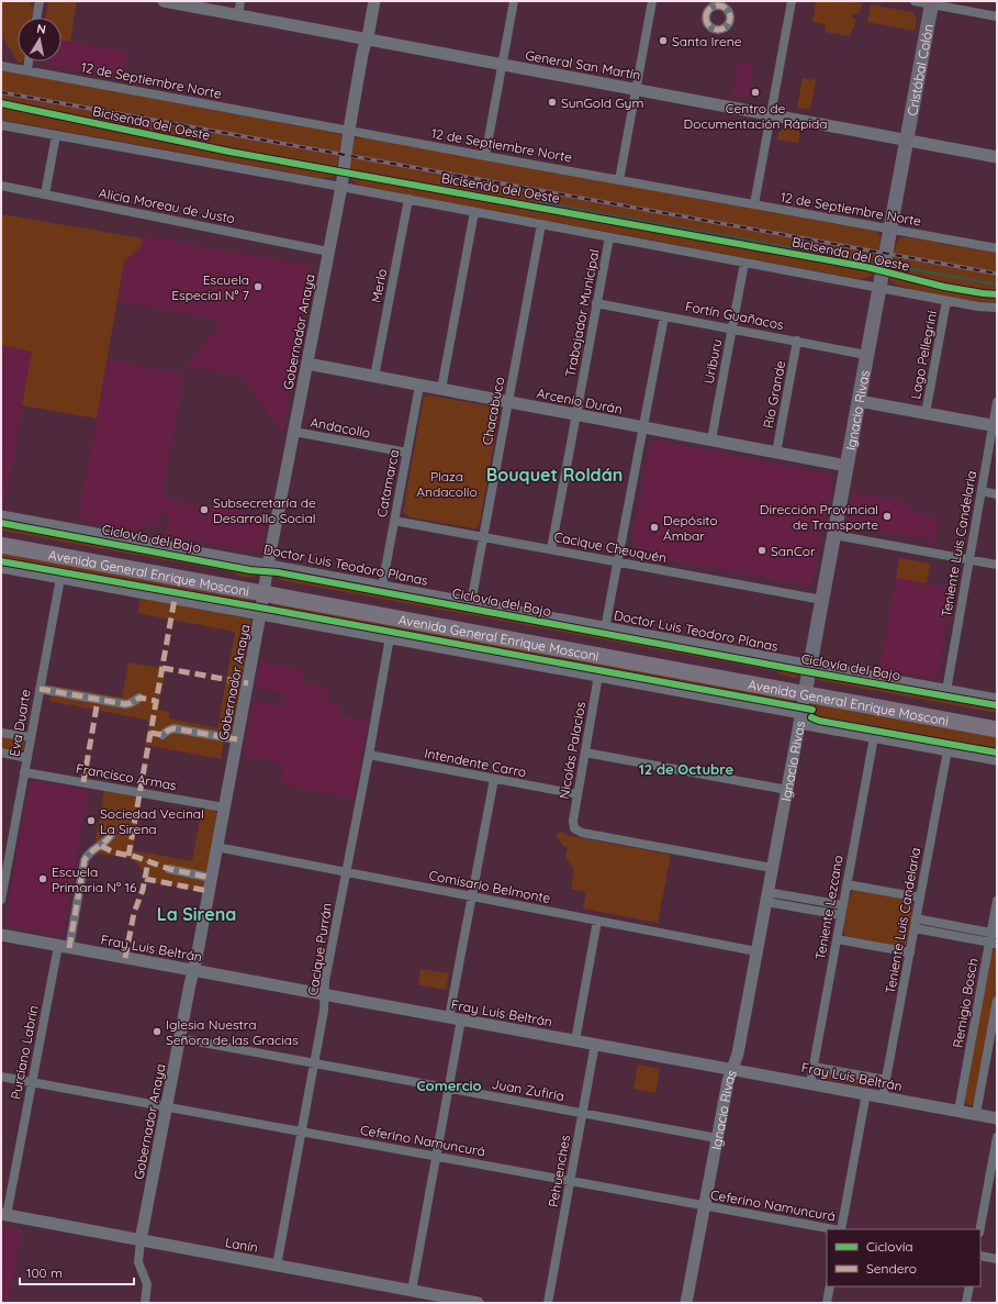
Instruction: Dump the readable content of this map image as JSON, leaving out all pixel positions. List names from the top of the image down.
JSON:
{
  "streets": {
    "highway": ["Avenida General Enrique Mosconi"],
    "main road": ["Cristóbal Colón", "Ignacio Rivas"],
    "street": [
      "General San Martín",
      "12 de Septiembre Norte",
      "Alicia Moreau de Justo",
      "Merlo",
      "Trabajador Municipal",
      "Fortín Guañacos",
      "Gobernador Anaya",
      "Lago Pellegrini",
      "Uriburu",
      "Río Grande",
      "Arcenio Durán",
      "Chacabuco",
      "Andacollo",
      "Catamarca",
      "Teniente Luis Candelaria",
      "Cacique Cheuquén",
      "Doctor Luis Teodoro Planas",
      "Eva Duarte",
      "Nicolás Palacios",
      "Intendente Carro",
      "Francisco Armas",
      "Comisario Belmonte",
      "Teniente Lezcano",
      "Fray Luis Beltrán",
      "Cacique Purrán",
      "Remigio Bosch",
      "Purciano Labrín",
      "Juan Zufiría",
      "Ceferino Namuncurá",
      "Pehuenches",
      "Lanín"
    ],
    "cycle path": ["Bicisenda del Oeste", "Ciclovía del Bajo"]
  },
  "crossings": [
    ["General San Martín", "Cristóbal Colón"],
    ["General San Martín", "Gobernador Anaya"],
    ["General San Martín", "Ignacio Rivas"],
    ["Cristóbal Colón", "Ignacio Rivas"],
    ["12 de Septiembre Norte", "Gobernador Anaya"],
    ["12 de Septiembre Norte", "Ignacio Rivas"],
    ["Alicia Moreau de Justo", "Gobernador Anaya"],
    ["Merlo", "Arcenio Durán"],
    ["Trabajador Municipal", "Fortín Guañacos"],
    ["Trabajador Municipal", "Arcenio Durán"],
    ["Trabajador Municipal", "Cacique Cheuquén"],
    ["Fortín Guañacos", "Uriburu"],
    ["Fortín Guañacos", "Río Grande"],
    ["Fortín Guañacos", "Ignacio Rivas"],
    ["Gobernador Anaya", "Arcenio Durán"],
    ["Gobernador Anaya", "Andacollo"],
    ["Gobernador Anaya", "Doctor Luis Teodoro Planas"],
    ["Gobernador Anaya", "Avenida General Enrique Mosconi"],
    ["Gobernador Anaya", "Francisco Armas"],
    ["Gobernador Anaya", "Comisario Belmonte"],
    ["Gobernador Anaya", "Fray Luis Beltrán"],
    ["Gobernador Anaya", "Juan Zufiría"],
    ["Gobernador Anaya", "Ceferino Namuncurá"],
    ["Gobernador Anaya", "Lanín"],
    ["Uriburu", "Arcenio Durán"],
    ["Río Grande", "Arcenio Durán"],
    ["Arcenio Durán", "Chacabuco"],
    ["Arcenio Durán", "Ignacio Rivas"],
    ["Arcenio Durán", "Catamarca"],
    ["Chacabuco", "Cacique Cheuquén"],
    ["Chacabuco", "Doctor Luis Teodoro Planas"],
    ["Ignacio Rivas", "Cacique Cheuquén"],
    ["Ignacio Rivas", "Doctor Luis Teodoro Planas"],
    ["Ignacio Rivas", "Avenida General Enrique Mosconi"],
    ["Ignacio Rivas", "Nicolás Palacios"],
    ["Ignacio Rivas", "Comisario Belmonte"],
    ["Ignacio Rivas", "Fray Luis Beltrán"],
    ["Ignacio Rivas", "Juan Zufiría"],
    ["Ignacio Rivas", "Ceferino Namuncurá"],
    ["Andacollo", "Catamarca"],
    ["Catamarca", "Cacique Cheuquén"],
    ["Catamarca", "Doctor Luis Teodoro Planas"],
    ["Teniente Luis Candelaria", "Doctor Luis Teodoro Planas"],
    ["Teniente Luis Candelaria", "Fray Luis Beltrán"],
    ["Eva Duarte", "Francisco Armas"],
    ["Nicolás Palacios", "Intendente Carro"],
    ["Intendente Carro", "Cacique Purrán"],
    ["Comisario Belmonte", "Cacique Purrán"],
    ["Teniente Lezcano", "Fray Luis Beltrán"],
    ["Fray Luis Beltrán", "Cacique Purrán"],
    ["Fray Luis Beltrán", "Remigio Bosch"],
    ["Fray Luis Beltrán", "Purciano Labrín"],
    ["Fray Luis Beltrán", "Pehuenches"],
    ["Cacique Purrán", "Juan Zufiría"],
    ["Cacique Purrán", "Ceferino Namuncurá"],
    ["Cacique Purrán", "Lanín"],
    ["Purciano Labrín", "Ceferino Namuncurá"],
    ["Purciano Labrín", "Lanín"],
    ["Juan Zufiría", "Pehuenches"],
    ["Ceferino Namuncurá", "Pehuenches"]
  ],
  "districts": [
    "Bouquet Roldán",
    "12 de Octubre",
    "La Sirena",
    "Comercio"
  ],
  "parks": ["Plaza Andacollo"],
  "places": [
    "Santa Irene",
    "Centro de Documentación Rápida",
    "SunGold Gym",
    "Escuela Especial N° 7",
    "Subsecretaría de Desarrollo Social",
    "Dirección Provincial de Transporte",
    "Depósito Ámbar",
    "SanCor",
    "Sociedad Vecinal La Sirena",
    "Escuela Primaria Nº 16",
    "Iglesia Nuestra Señora de las Gracias"
  ],
  "legend": ["Ciclovía", "Sendero"],
  "scale_bar": "100 m",
  "north": "top"
}
